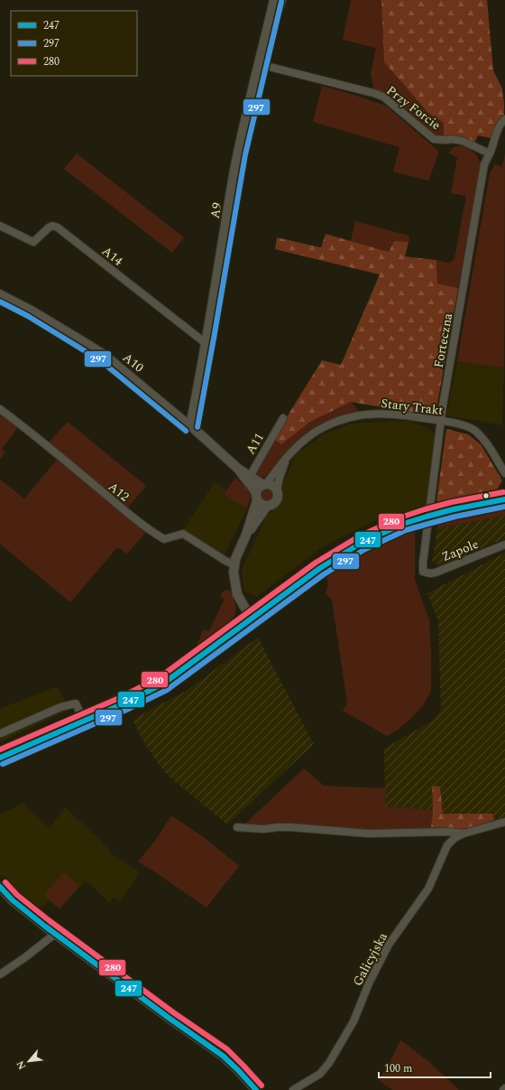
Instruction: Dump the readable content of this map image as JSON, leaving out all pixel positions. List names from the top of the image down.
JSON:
{
  "streets": {
    "street": [
      "Przy Forcie",
      "A9",
      "A14",
      "Forteczna",
      "A10",
      "Stary Trakt",
      "A11",
      "A12",
      "Zapole",
      "Galicyjska"
    ]
  },
  "crossings": [
    ["Przy Forcie", "A9"],
    ["Przy Forcie", "Forteczna"],
    ["A9", "A14"],
    ["A9", "A10"],
    ["Forteczna", "Stary Trakt"],
    ["Forteczna", "Zapole"],
    ["A10", "Stary Trakt"],
    ["A10", "A11"]
  ],
  "lines": ["transit line 297", "transit line 280", "transit line 247"],
  "legend": ["247", "297", "280"],
  "scale_bar": "100 m",
  "north": "bottom left"
}
